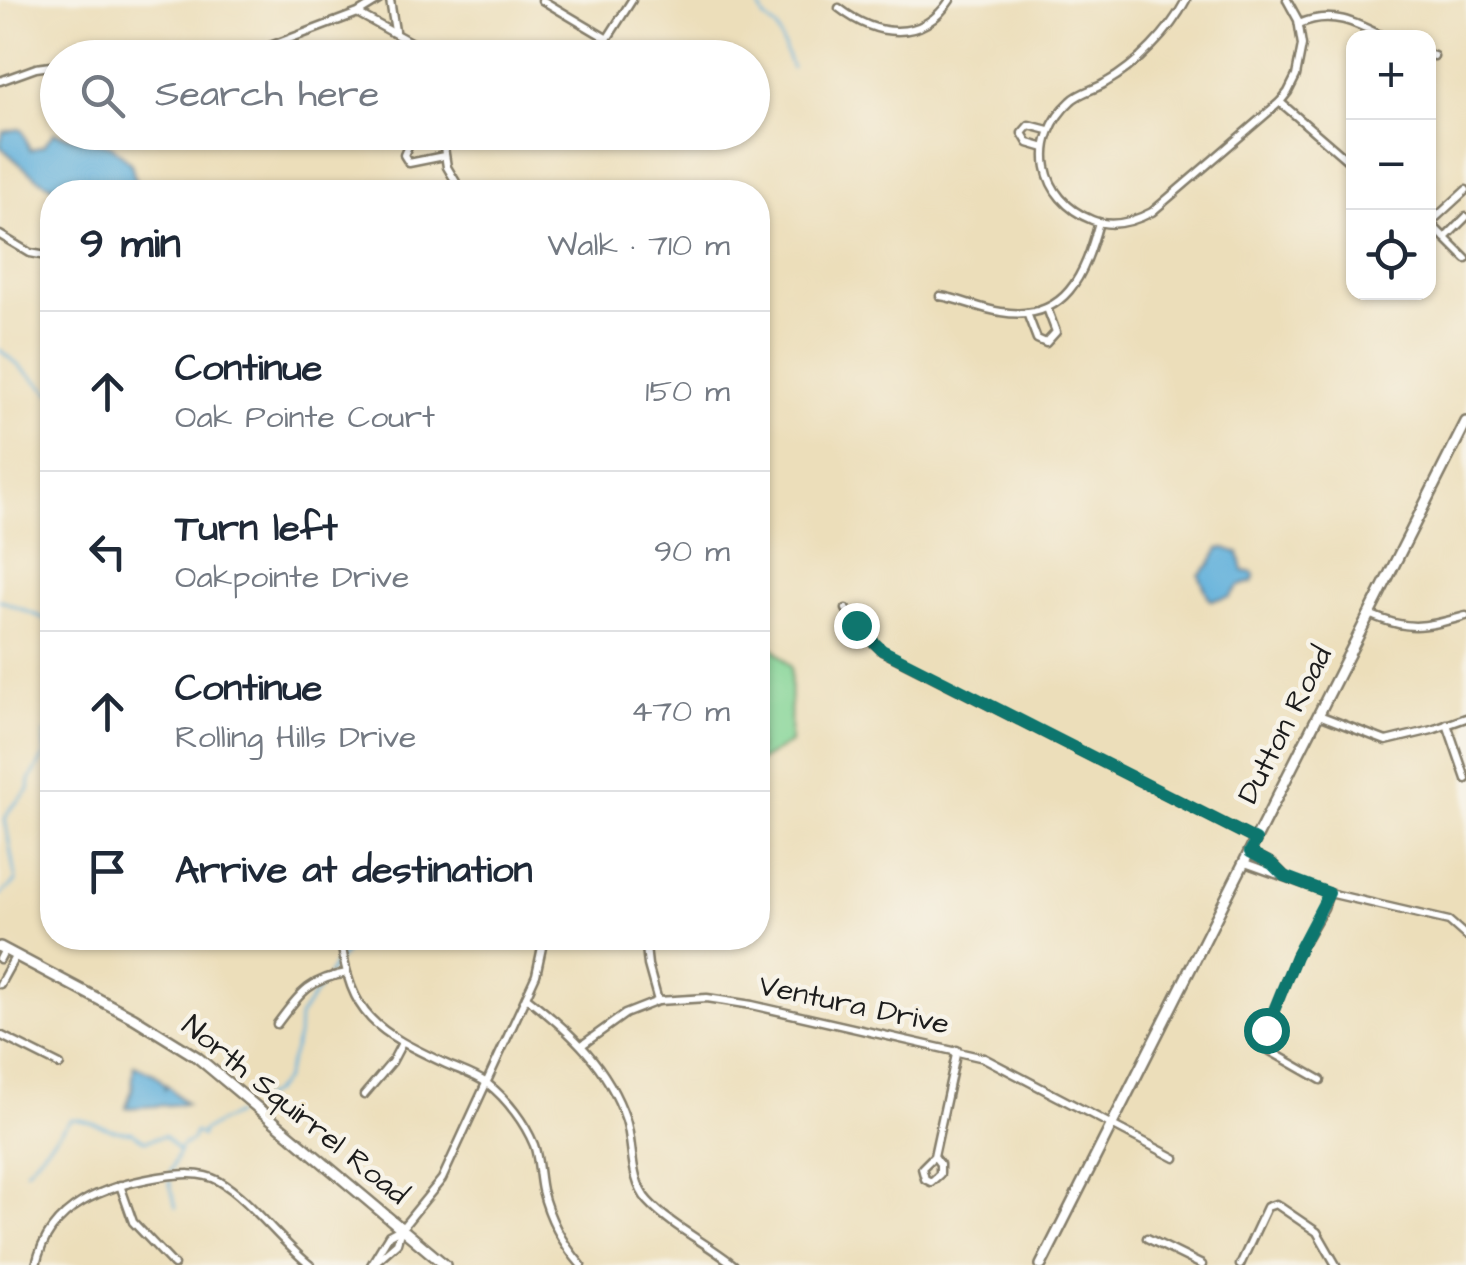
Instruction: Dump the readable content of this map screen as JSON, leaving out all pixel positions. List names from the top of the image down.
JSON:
{
  "streets": {
    "street": ["Dutton Road", "Ventura Drive", "North Squirrel Road"]
  },
  "crossings": [
    ["Dutton Road", "Ventura Drive"]
  ],
  "page": {
    "map_buttons": ["+", "−"],
    "search": "Search here",
    "heading": ["9 min", "Walk · 710 m"],
    "list": [
      ["Continue", "Oak Pointe Court", "150 m"],
      ["Turn left", "Oakpointe Drive", "90 m"],
      ["Continue", "Rolling Hills Drive", "470 m"],
      "Arrive at destination"
    ]
  }
}
